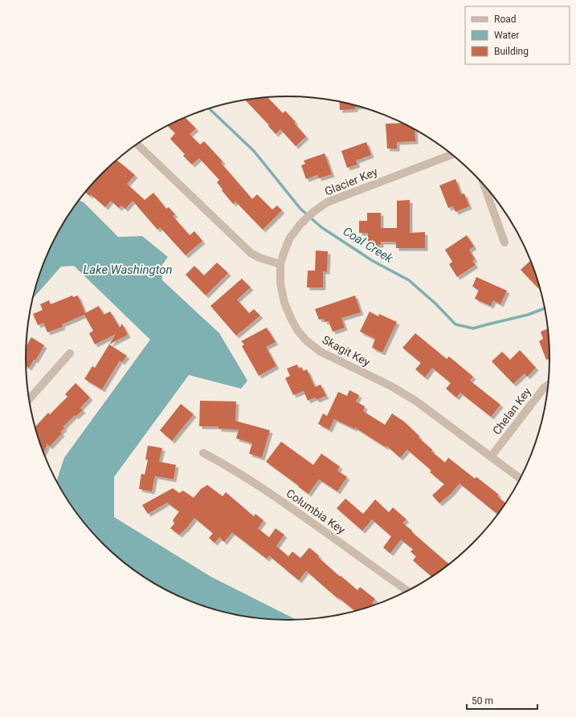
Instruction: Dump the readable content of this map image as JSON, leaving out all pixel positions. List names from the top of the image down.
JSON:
{
  "streets": {
    "street": [
      "Glacier Key",
      "Skagit Key",
      "Chelan Key",
      "Columbia Key"
    ]
  },
  "crossings": [
    ["Glacier Key", "Skagit Key"],
    ["Skagit Key", "Chelan Key"]
  ],
  "water": ["Coal Creek", "Lake Washington"],
  "legend": ["Road", "Water", "Building"],
  "scale_bar": "50 m"
}
